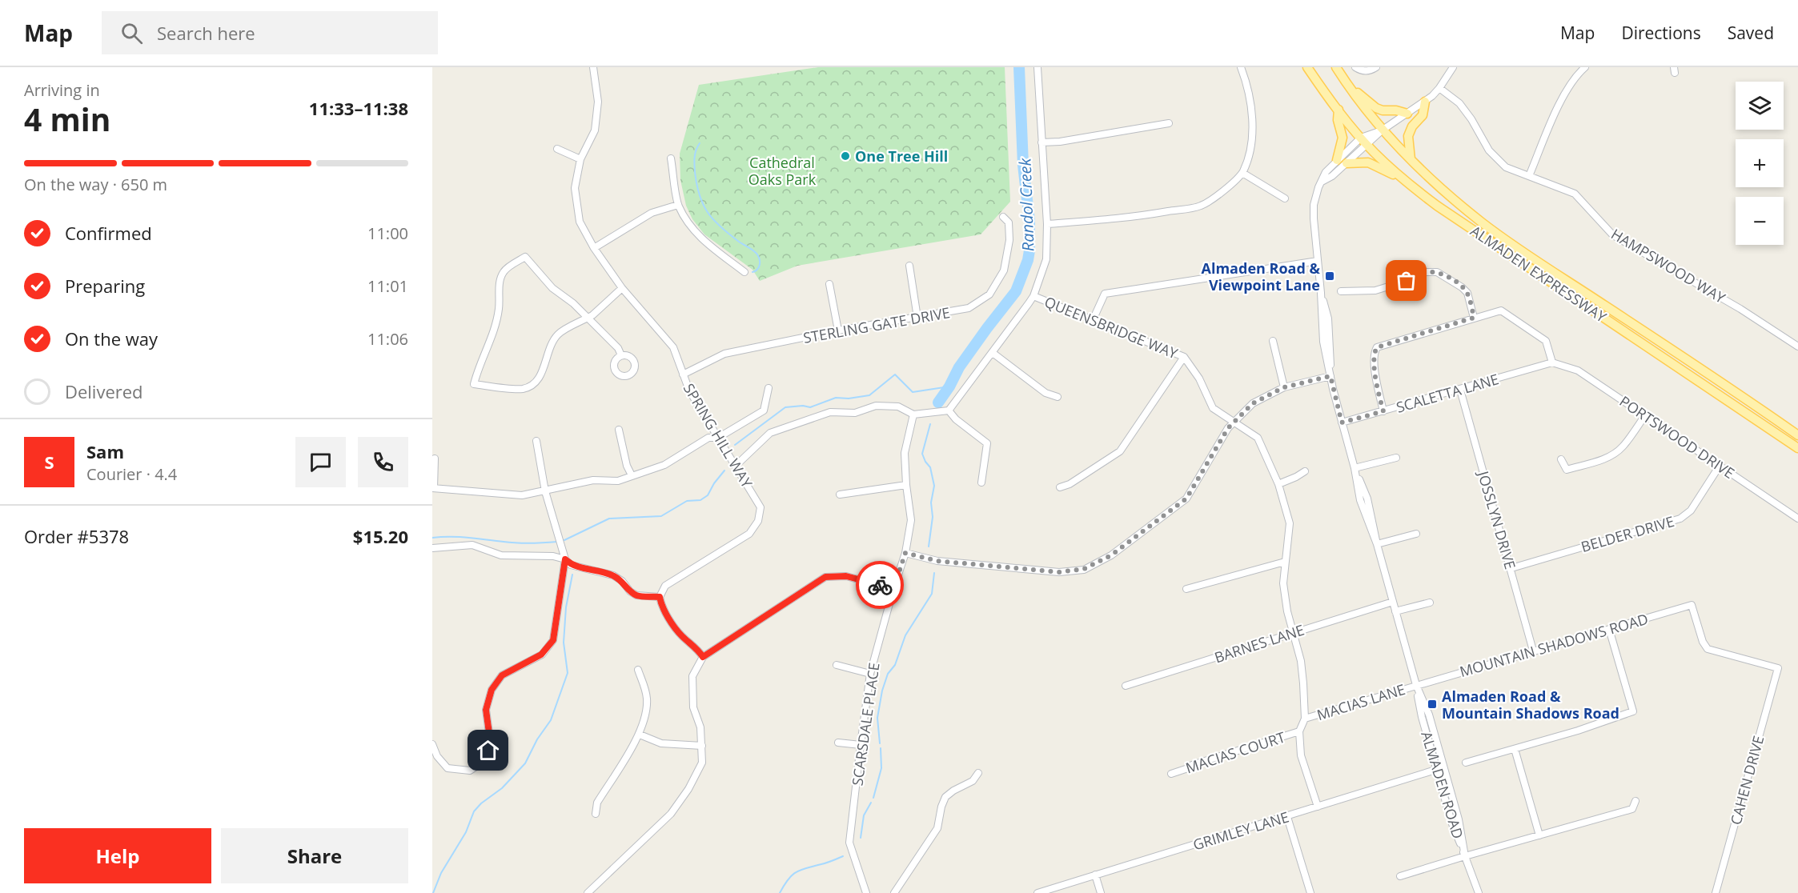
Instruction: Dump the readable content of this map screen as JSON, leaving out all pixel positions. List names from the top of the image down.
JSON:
{
  "streets": {
    "main road": ["ALMADEN EXPRESSWAY"],
    "street": [
      "HAMPSWOOD WAY",
      "STERLING GATE DRIVE",
      "QUEENSBRIDGE WAY",
      "SCALETTA LANE",
      "SPRING HILL WAY",
      "PORTSWOOD DRIVE",
      "JOSSLYN DRIVE",
      "BELDER DRIVE",
      "BARNES LANE",
      "MOUNTAIN SHADOWS ROAD",
      "MACIAS LANE",
      "SCARSDALE PLACE",
      "MACIAS COURT",
      "CAHEN DRIVE",
      "ALMADEN ROAD",
      "GRIMLEY LANE"
    ]
  },
  "crossings": [
    ["HAMPSWOOD WAY", "ALMADEN ROAD"],
    ["ALMADEN EXPRESSWAY", "ALMADEN ROAD"],
    ["STERLING GATE DRIVE", "SPRING HILL WAY"],
    ["QUEENSBRIDGE WAY", "BARNES LANE"],
    ["QUEENSBRIDGE WAY", "MACIAS LANE"],
    ["QUEENSBRIDGE WAY", "MACIAS COURT"],
    ["QUEENSBRIDGE WAY", "GRIMLEY LANE"],
    ["SCALETTA LANE", "PORTSWOOD DRIVE"],
    ["SCALETTA LANE", "JOSSLYN DRIVE"],
    ["SCALETTA LANE", "ALMADEN ROAD"],
    ["PORTSWOOD DRIVE", "BELDER DRIVE"],
    ["JOSSLYN DRIVE", "BELDER DRIVE"],
    ["JOSSLYN DRIVE", "MOUNTAIN SHADOWS ROAD"],
    ["BARNES LANE", "ALMADEN ROAD"],
    ["MOUNTAIN SHADOWS ROAD", "MACIAS LANE"],
    ["MOUNTAIN SHADOWS ROAD", "CAHEN DRIVE"],
    ["MOUNTAIN SHADOWS ROAD", "ALMADEN ROAD"],
    ["MACIAS LANE", "ALMADEN ROAD"],
    ["ALMADEN ROAD", "GRIMLEY LANE"]
  ],
  "water": ["Randol Creek"],
  "parks": ["Cathedral Oaks Park"],
  "places": {
    "other": ["One Tree Hill"],
    "transit": ["Almaden Road & Viewpoint Lane", "Almaden Road & Mountain Shadows Road"]
  },
  "page": {
    "header": "Map",
    "search": "Search here",
    "nav": ["Map", "Directions", "Saved"],
    "heading": ["4 min", "Arriving in", "11:33–11:38"],
    "panel": [
      "Sam",
      "Courier · 4.4",
      "Order #5378",
      "$15.20"
    ],
    "map_buttons": ["+", "−"],
    "bar": "On the way · 650 m",
    "list": [
      ["Confirmed", "11:00"],
      ["Preparing", "11:01"],
      ["On the way", "11:06"],
      "Delivered"
    ],
    "round": "S",
    "buttons": ["Help", "Share"]
  }
}
